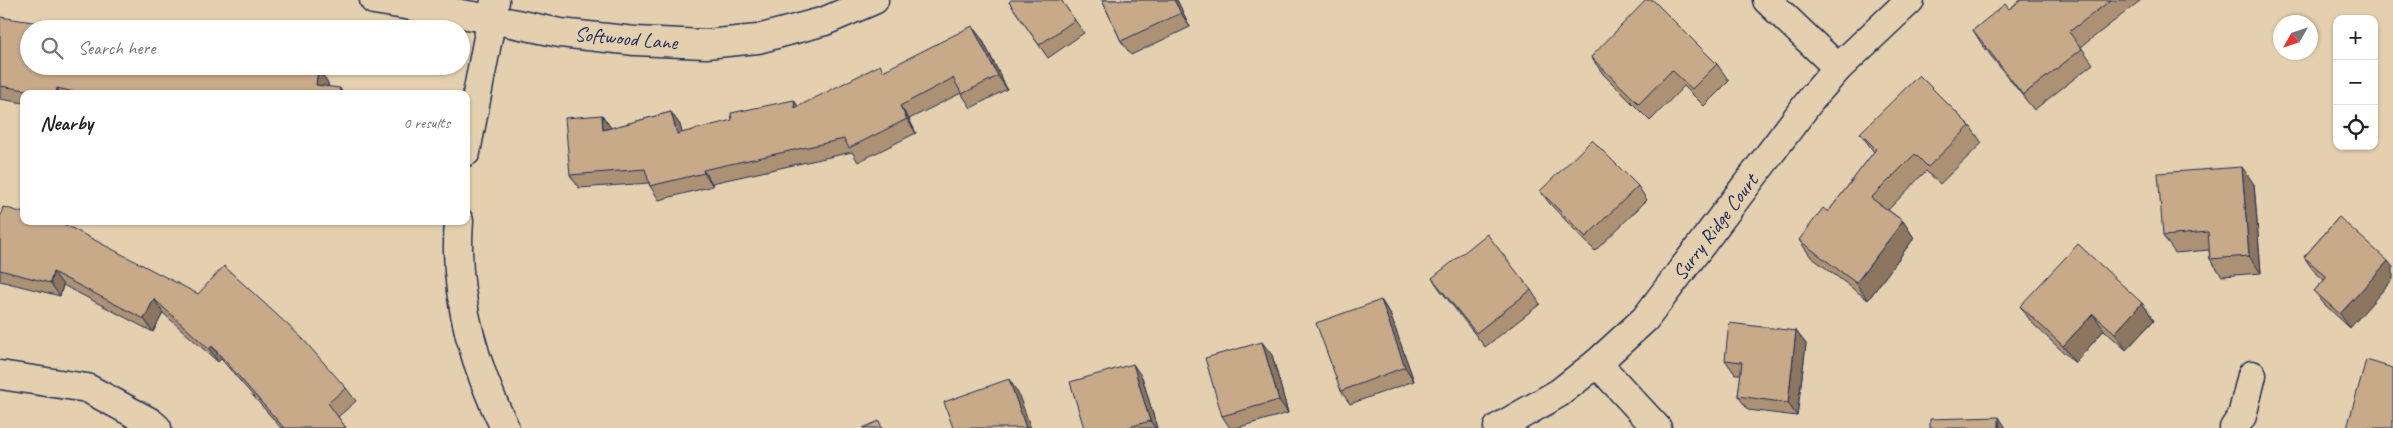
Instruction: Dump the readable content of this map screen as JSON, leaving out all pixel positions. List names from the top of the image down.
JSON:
{
  "streets": {
    "street": ["Softwood Lane", "Surry Ridge Court"]
  },
  "north": "bottom left",
  "page": {
    "map_buttons": ["+", "−"],
    "search": "Search here",
    "heading": ["Nearby", "0 results"]
  }
}
